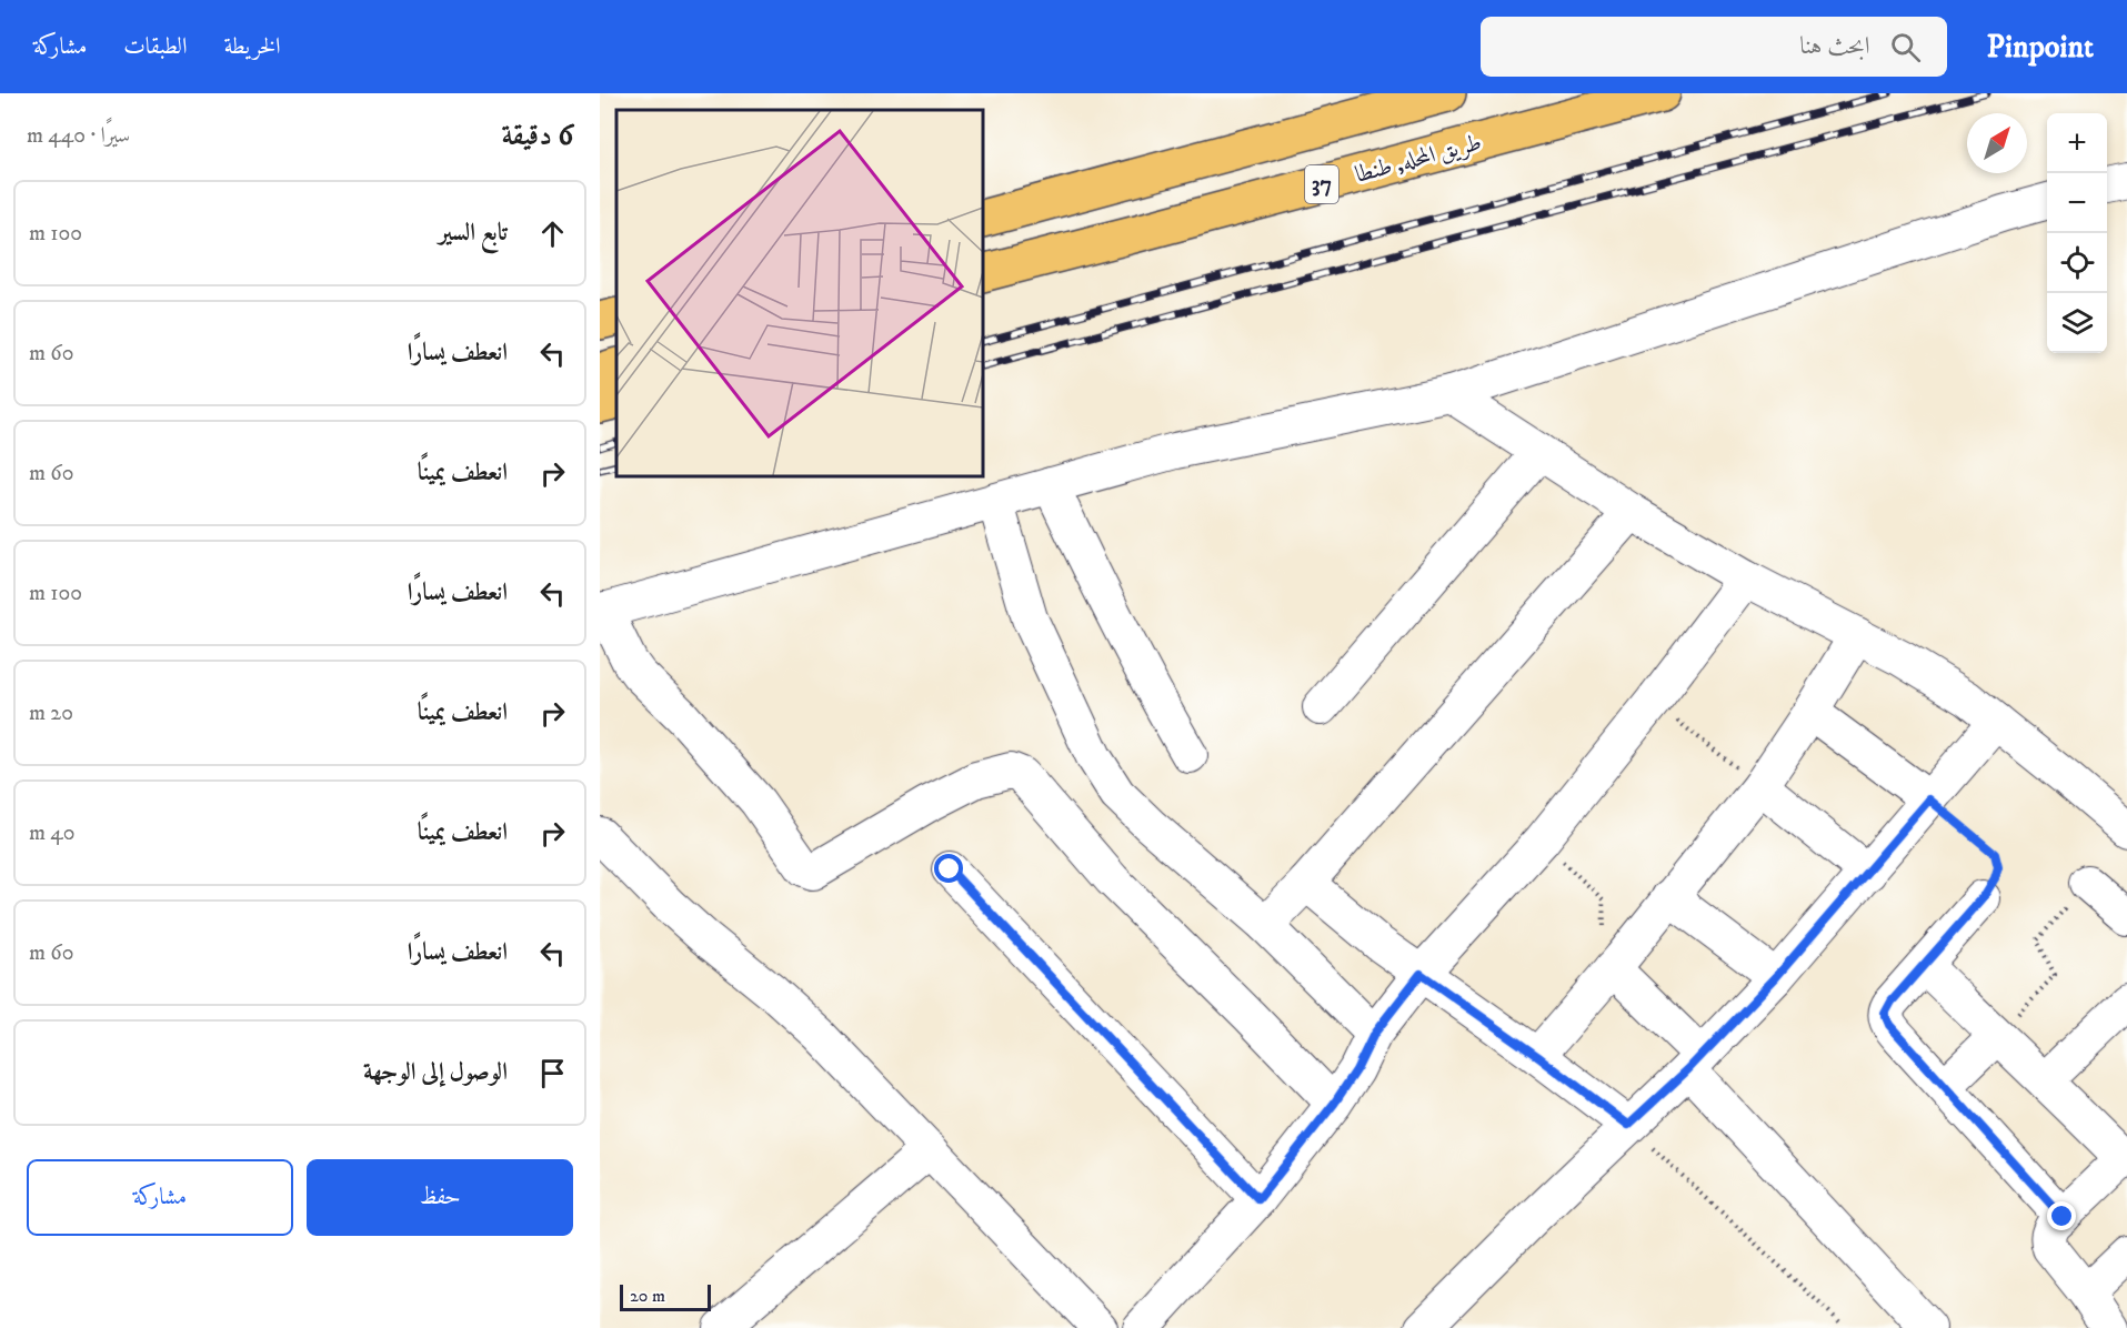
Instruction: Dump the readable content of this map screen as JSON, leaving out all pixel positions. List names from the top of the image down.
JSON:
{
  "streets": {
    "highway": ["طريق المحله, طنطا", "37"]
  },
  "scale_bar": "20 m",
  "north": "top right",
  "page": {
    "header": "Pinpoint",
    "search": "ابحث هنا",
    "nav": ["الخريطة", "الطبقات", "مشاركة"],
    "heading": ["6 دقيقة", "سيرًا · 440 m"],
    "map_buttons": ["+", "−"],
    "list": [
      ["تابع السير", "100 m"],
      ["انعطف يسارًا", "60 m"],
      ["انعطف يمينًا", "60 m"],
      ["انعطف يسارًا", "100 m"],
      ["انعطف يمينًا", "20 m"],
      ["انعطف يمينًا", "40 m"],
      ["انعطف يسارًا", "60 m"],
      "الوصول إلى الوجهة"
    ],
    "buttons": ["حفظ", "مشاركة"],
    "scale": "20 m"
  }
}
